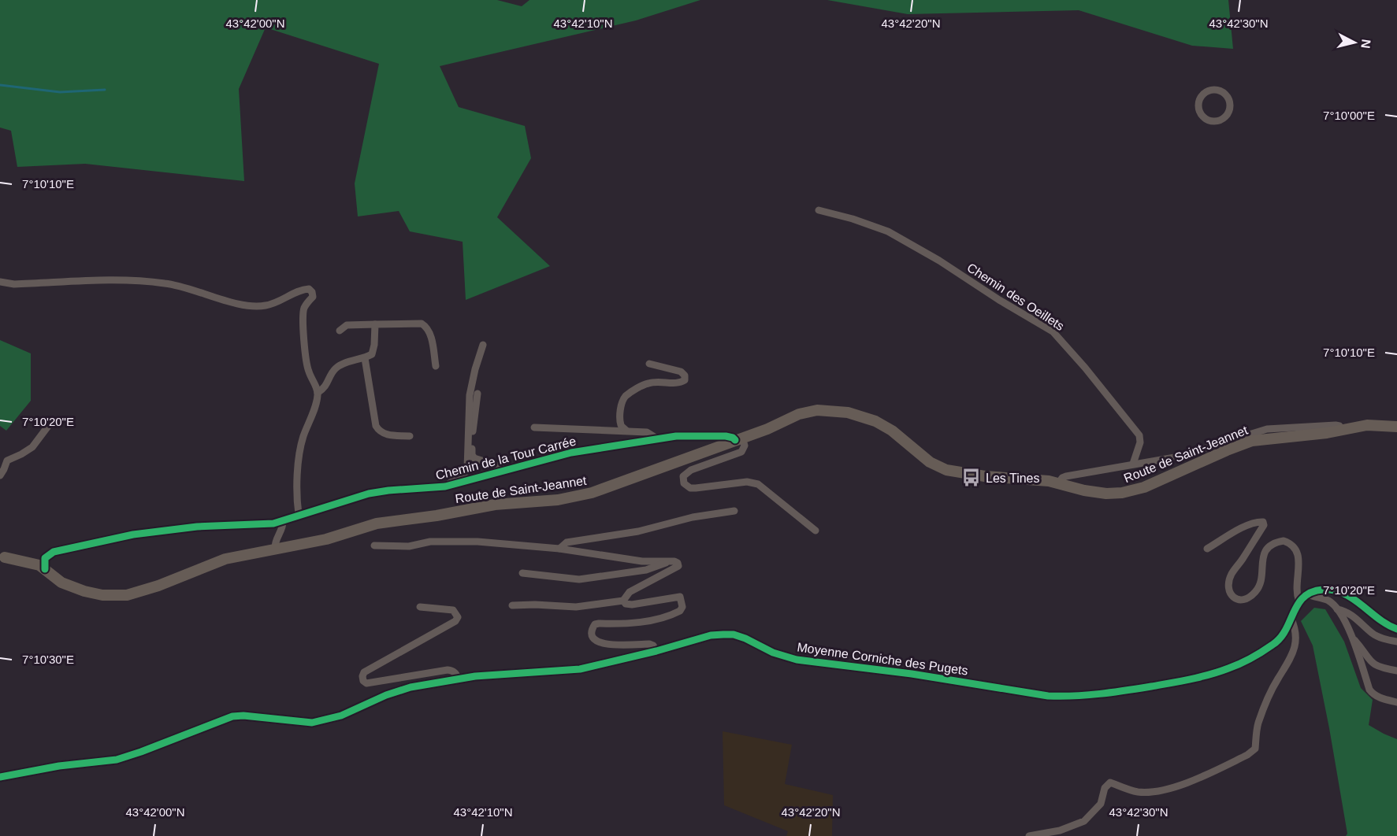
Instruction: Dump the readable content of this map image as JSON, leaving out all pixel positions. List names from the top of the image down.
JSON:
{
  "streets": {
    "main road": ["Route de Saint-Jeannet"],
    "street": ["Chemin des Oeillets", "Chemin de la Tour Carrée", "Moyenne Corniche des Pugets"]
  },
  "crossings": [
    ["Route de Saint-Jeannet", "Chemin de la Tour Carrée"]
  ],
  "places": {
    "bus stop": ["Les Tines"]
  },
  "north": "right",
  "coordinates": [
    "43°42'00\"N",
    "43°42'10\"N",
    "43°42'20\"N",
    "43°42'30\"N",
    "7°10'00\"E",
    "7°10'10\"E",
    "7°10'20\"E",
    "7°10'30\"E"
  ]
}
